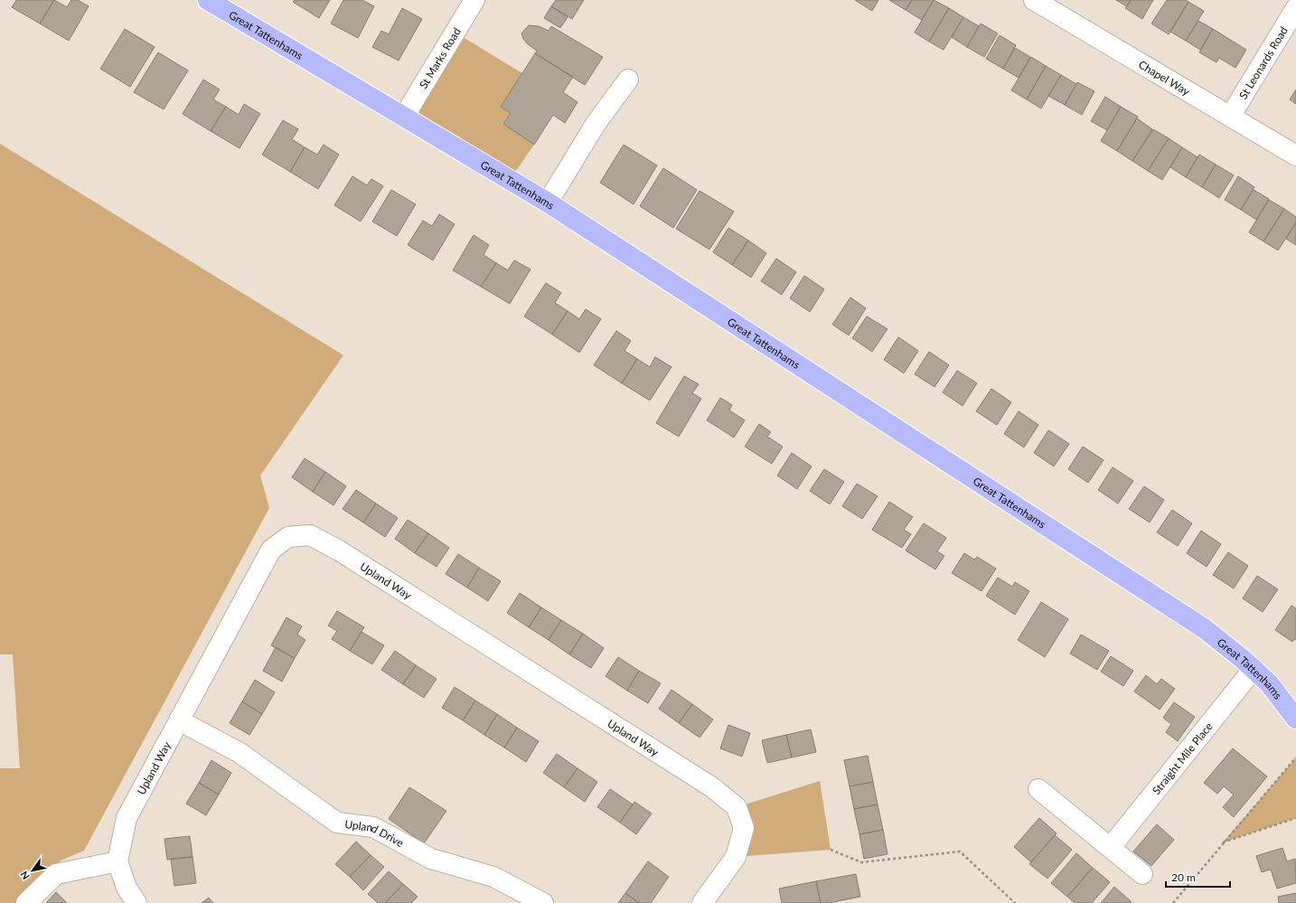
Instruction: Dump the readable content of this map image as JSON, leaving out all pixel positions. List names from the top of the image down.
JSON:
{
  "streets": {
    "main road": ["Great Tattenhams"],
    "street": [
      "St Marks Road",
      "St Leonards Road",
      "Chapel Way",
      "Upland Way",
      "Straight Mile Place",
      "Upland Drive"
    ]
  },
  "crossings": [
    ["Great Tattenhams", "St Marks Road"],
    ["Great Tattenhams", "Straight Mile Place"],
    ["St Leonards Road", "Chapel Way"],
    ["Upland Way", "Upland Drive"]
  ],
  "scale_bar": "20 m",
  "north": "bottom left"
}
